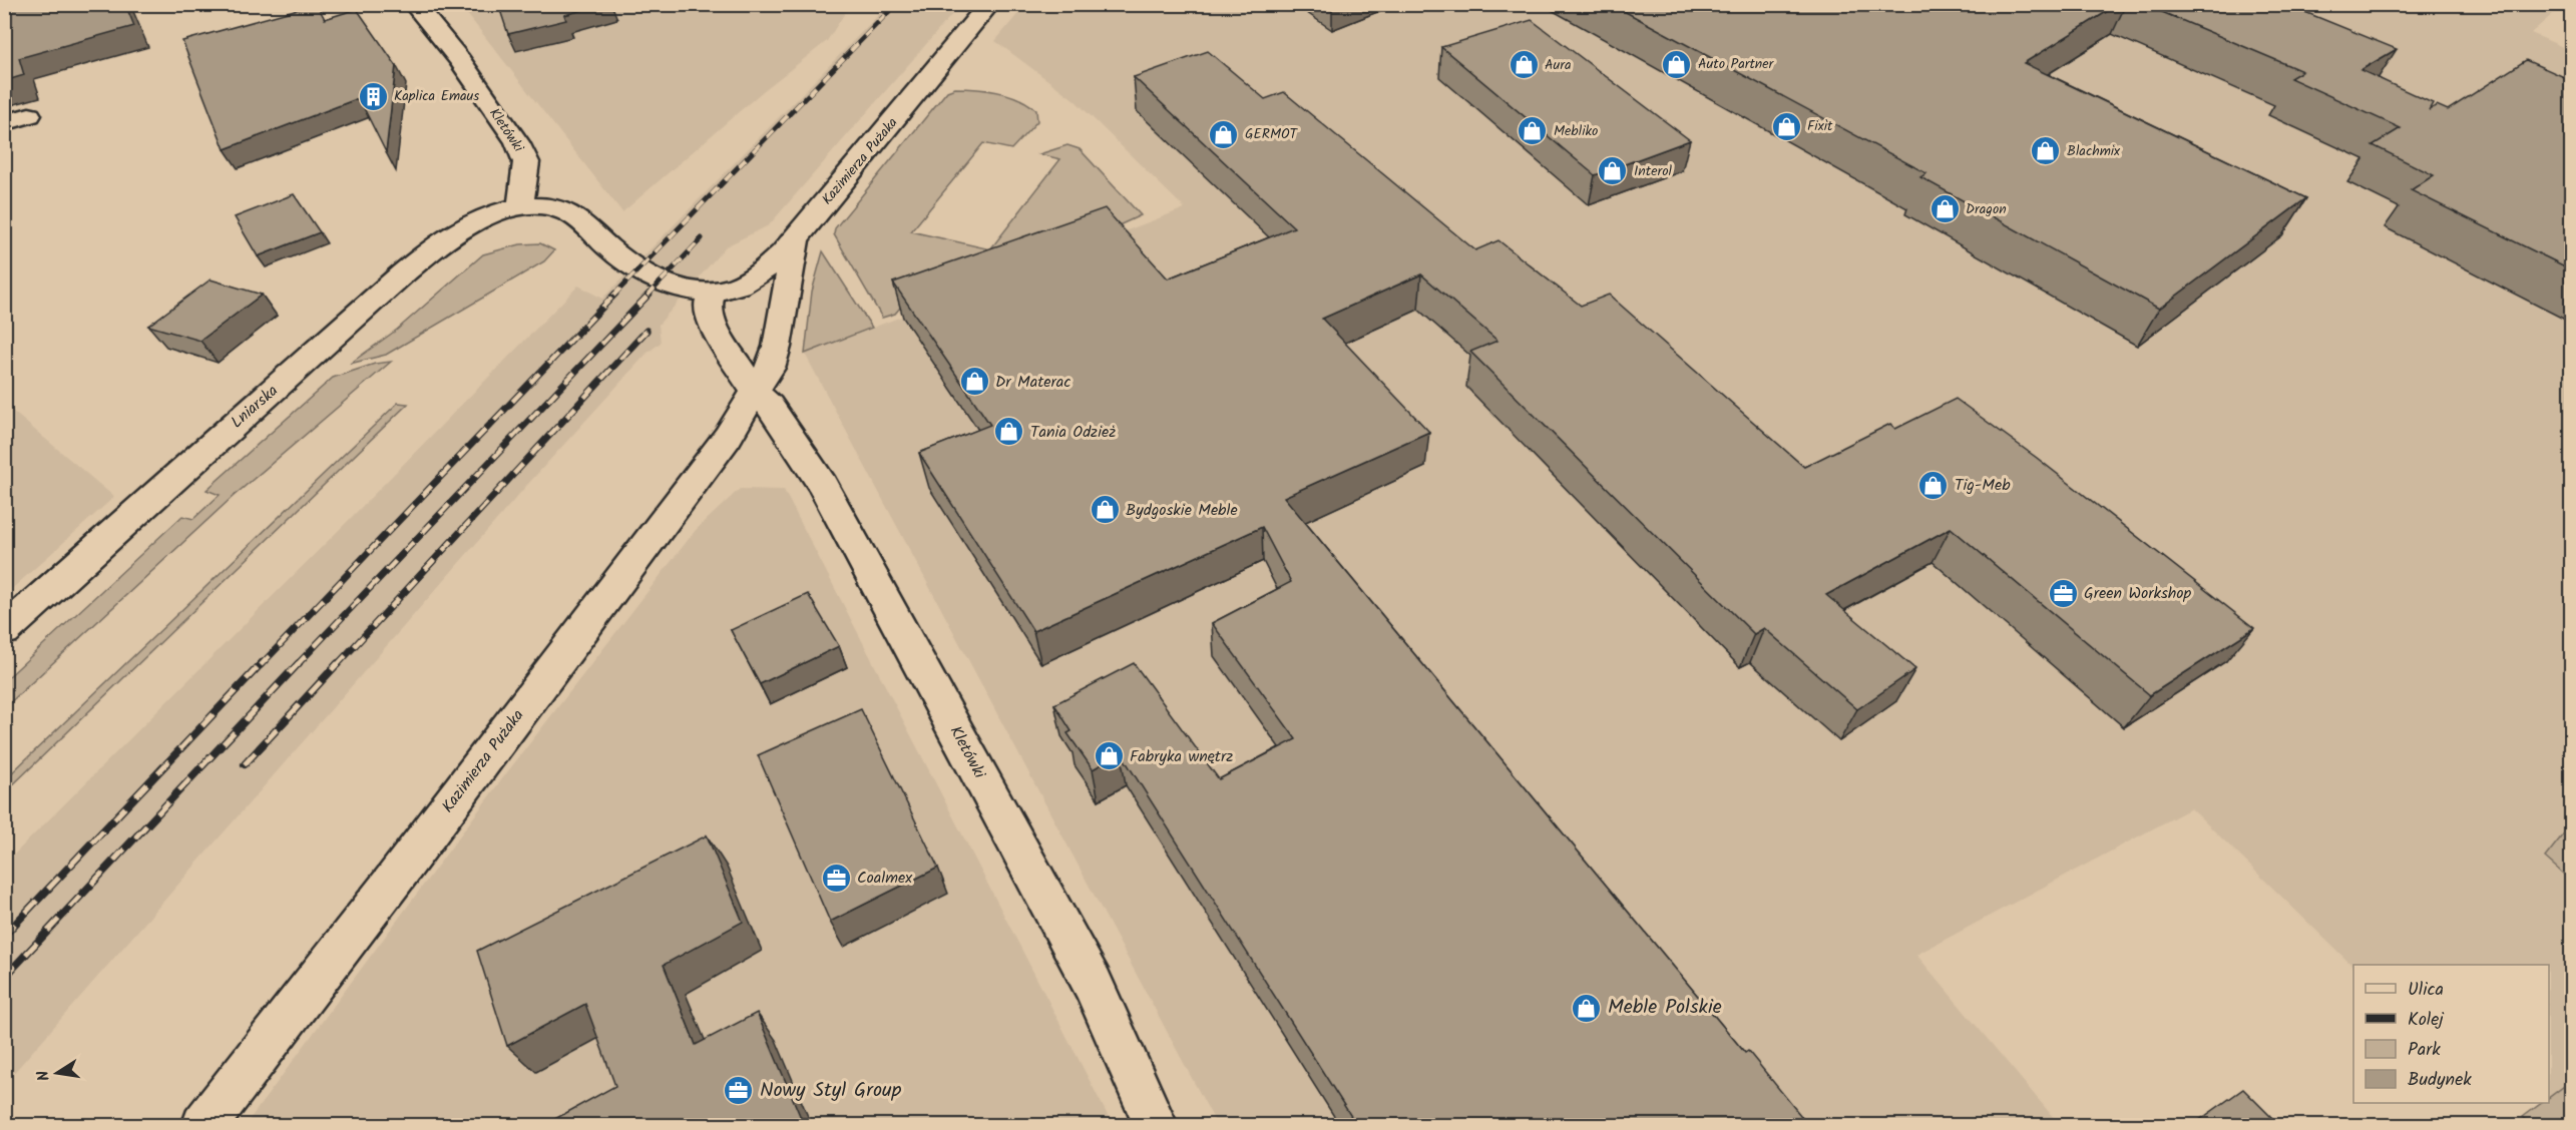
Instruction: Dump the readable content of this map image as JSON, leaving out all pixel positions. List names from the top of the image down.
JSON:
{
  "streets": {
    "street": ["Kletówki", "Kazimierza Pużaka", "Lniarska"]
  },
  "crossings": [
    ["Kletówki", "Kazimierza Pużaka"],
    ["Kletówki", "Lniarska"],
    ["Kazimierza Pużaka", "Lniarska"]
  ],
  "places": {
    "shop": [
      "Auto Partner",
      "Aura",
      "Fixit",
      "Mebliko",
      "GERMOT",
      "Blachmix",
      "Interol",
      "Dragon",
      "Dr Materac",
      "Tania Odzież",
      "Tig-Meb",
      "Bydgoskie Meble",
      "Fabryka wnętrz",
      "Meble Polskie"
    ],
    "building": ["Kaplica Emaus"],
    "office": ["Green Workshop", "Coalmex", "Nowy Styl Group"]
  },
  "legend": [
    "Ulica",
    "Kolej",
    "Park",
    "Budynek"
  ],
  "north": "left"
}
